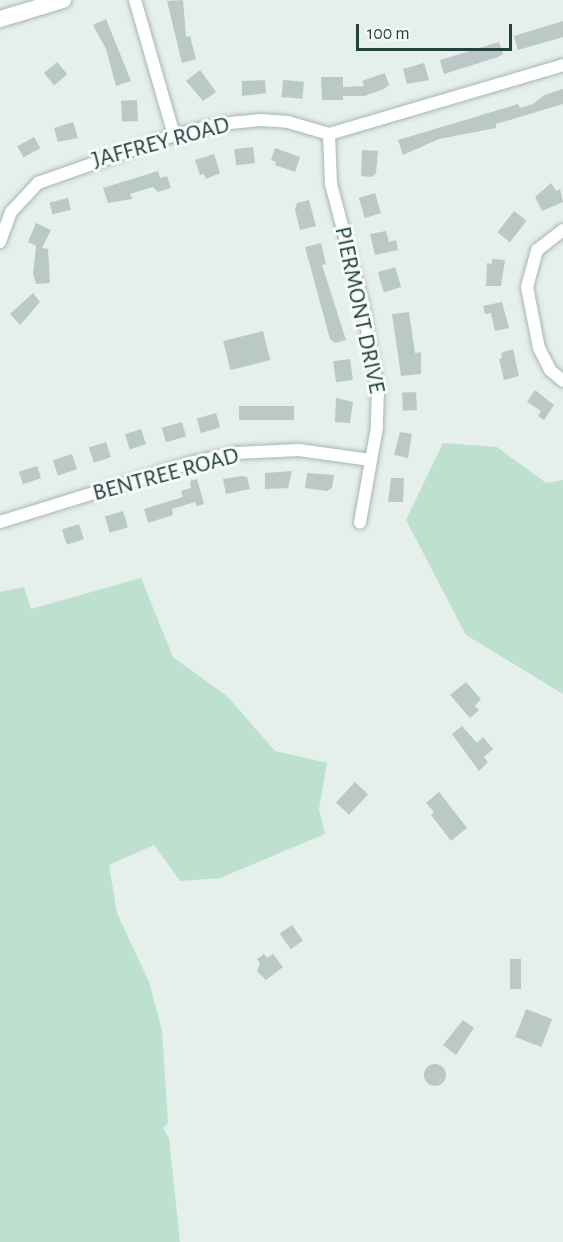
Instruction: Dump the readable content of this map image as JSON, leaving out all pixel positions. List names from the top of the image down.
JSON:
{
  "streets": {
    "street": ["JAFFREY ROAD", "PIERMONT DRIVE", "BENTREE ROAD"]
  },
  "crossings": [
    ["JAFFREY ROAD", "PIERMONT DRIVE"],
    ["PIERMONT DRIVE", "BENTREE ROAD"]
  ],
  "scale_bar": "100 m"
}
